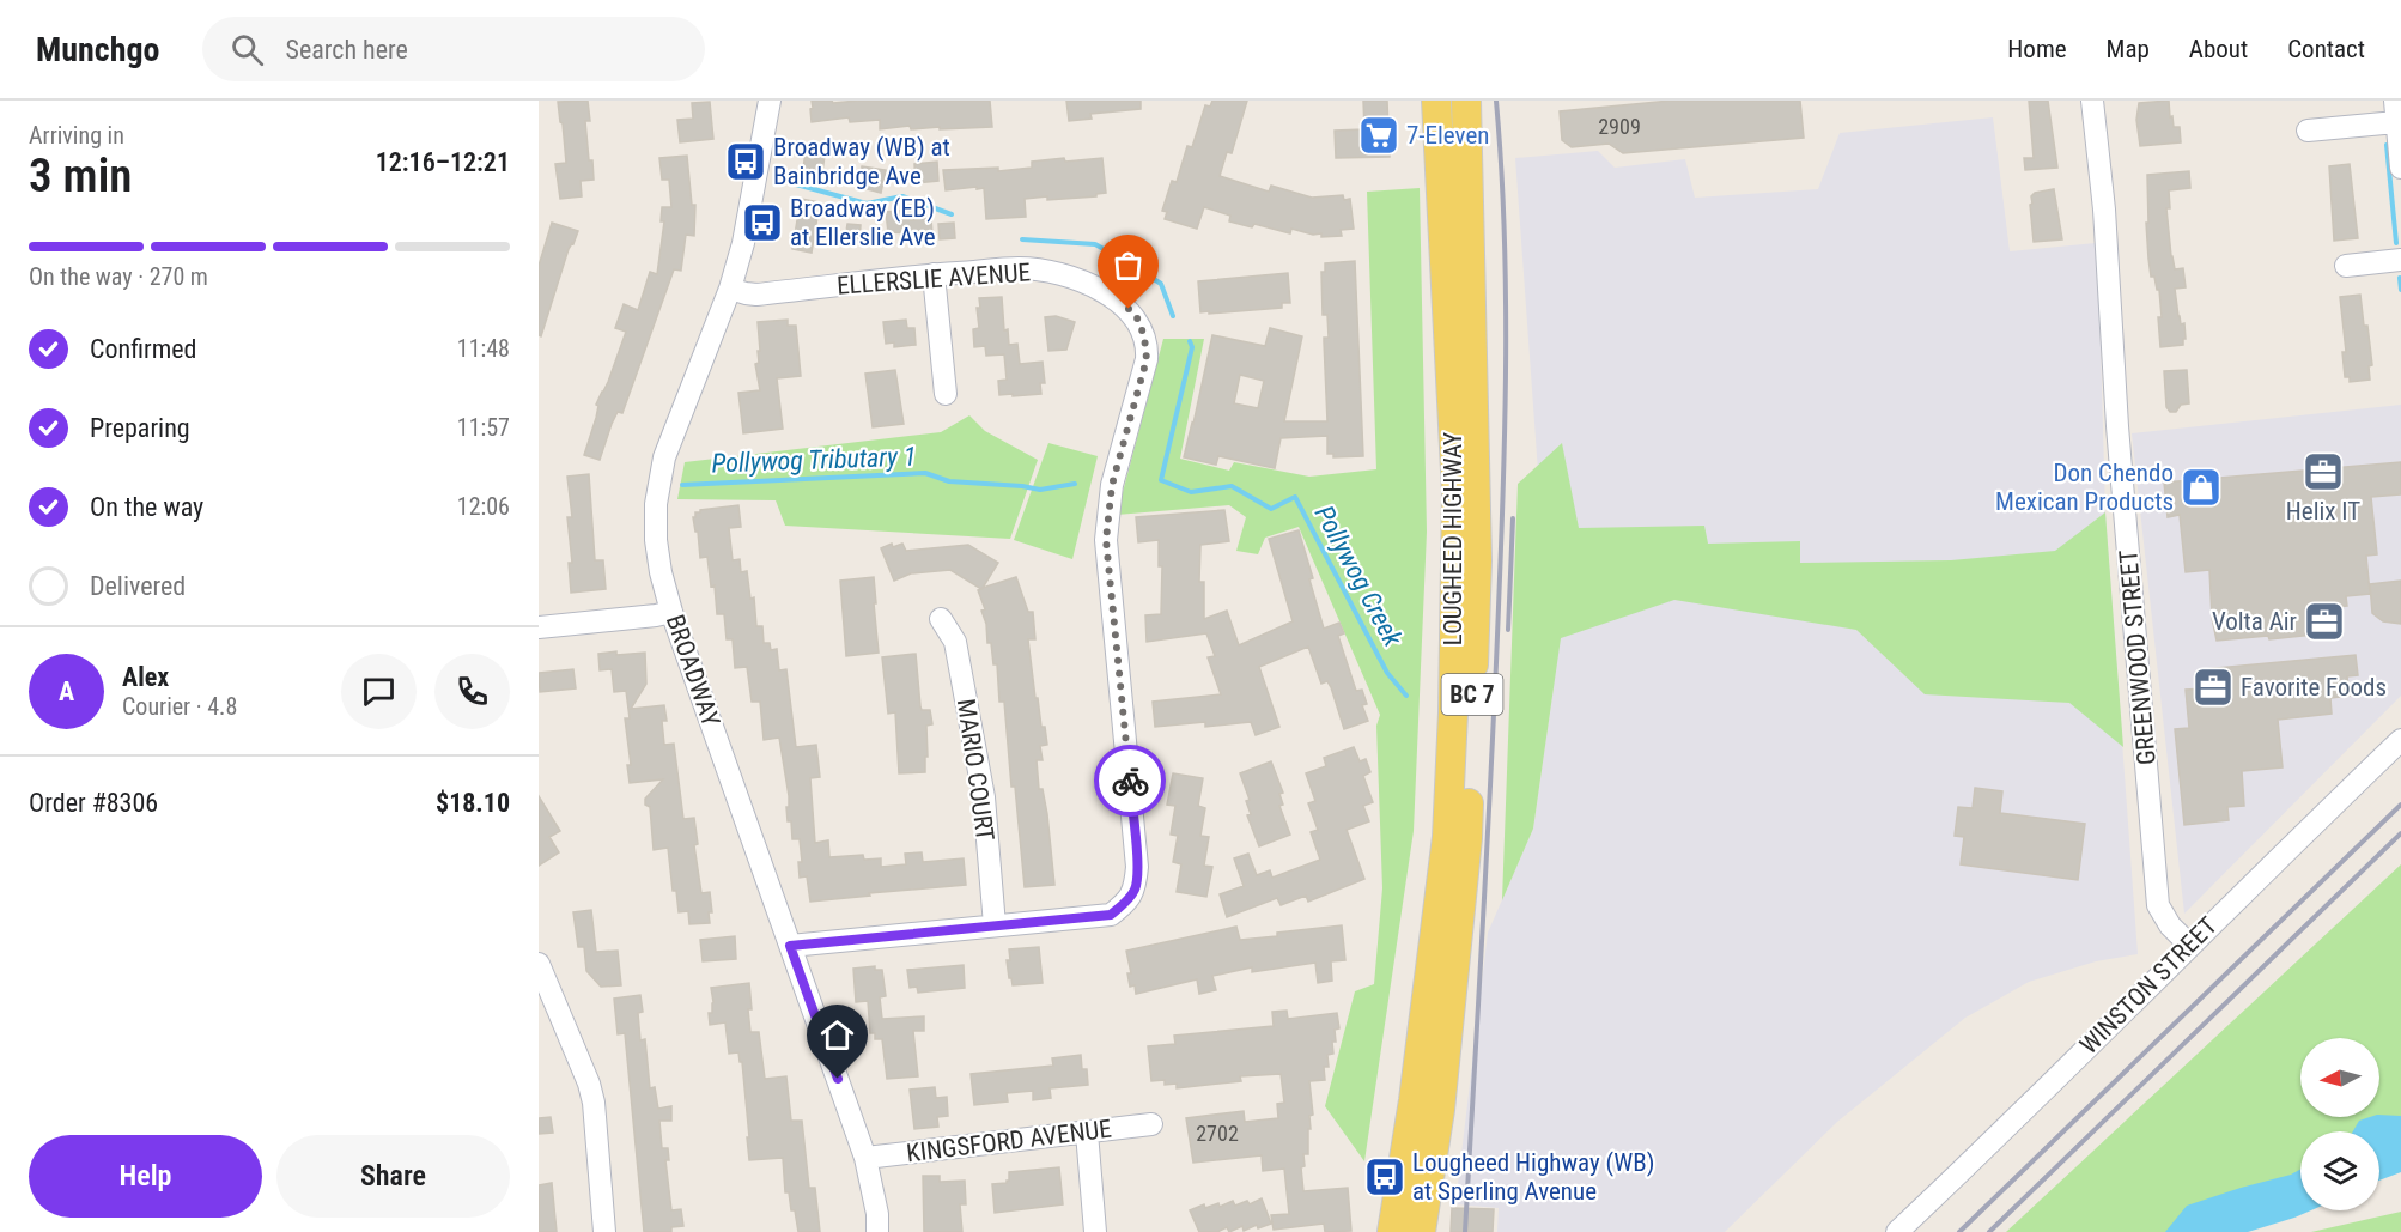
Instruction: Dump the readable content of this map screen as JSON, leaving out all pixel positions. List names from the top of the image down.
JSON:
{
  "streets": {
    "main road": ["LOUGHEED HIGHWAY", "BC 7"],
    "street": [
      "ELLERSLIE AVENUE",
      "GREENWOOD STREET",
      "BROADWAY",
      "MARIO COURT",
      "WINSTON STREET",
      "KINGSFORD AVENUE"
    ]
  },
  "crossings": [
    ["ELLERSLIE AVENUE", "BROADWAY"],
    ["ELLERSLIE AVENUE", "MARIO COURT"],
    ["GREENWOOD STREET", "WINSTON STREET"],
    ["BROADWAY", "KINGSFORD AVENUE"]
  ],
  "water": ["Pollywog Tributary 1", "Pollywog Creek"],
  "places": {
    "supermarket": ["7-Eleven"],
    "bus stop": ["Broadway (WB) at Bainbridge Ave", "Broadway (EB) at Ellerslie Ave", "Lougheed Highway (WB) at Sperling Avenue"],
    "office": ["Helix IT", "Volta Air", "Favorite Foods"],
    "shop": ["Don Chendo Mexican Products"]
  },
  "house_numbers": ["2909", "2702"],
  "north": "left",
  "page": {
    "header": "Munchgo",
    "search": "Search here",
    "nav": [
      "Home",
      "Map",
      "About",
      "Contact"
    ],
    "heading": ["3 min", "Arriving in", "12:16–12:21"],
    "panel": [
      "Alex",
      "Courier · 4.8",
      "Order #8306",
      "$18.10"
    ],
    "bar": "On the way · 270 m",
    "list": [
      ["Confirmed", "11:48"],
      ["Preparing", "11:57"],
      ["On the way", "12:06"],
      "Delivered"
    ],
    "round": "A",
    "buttons": ["Help", "Share"]
  }
}
